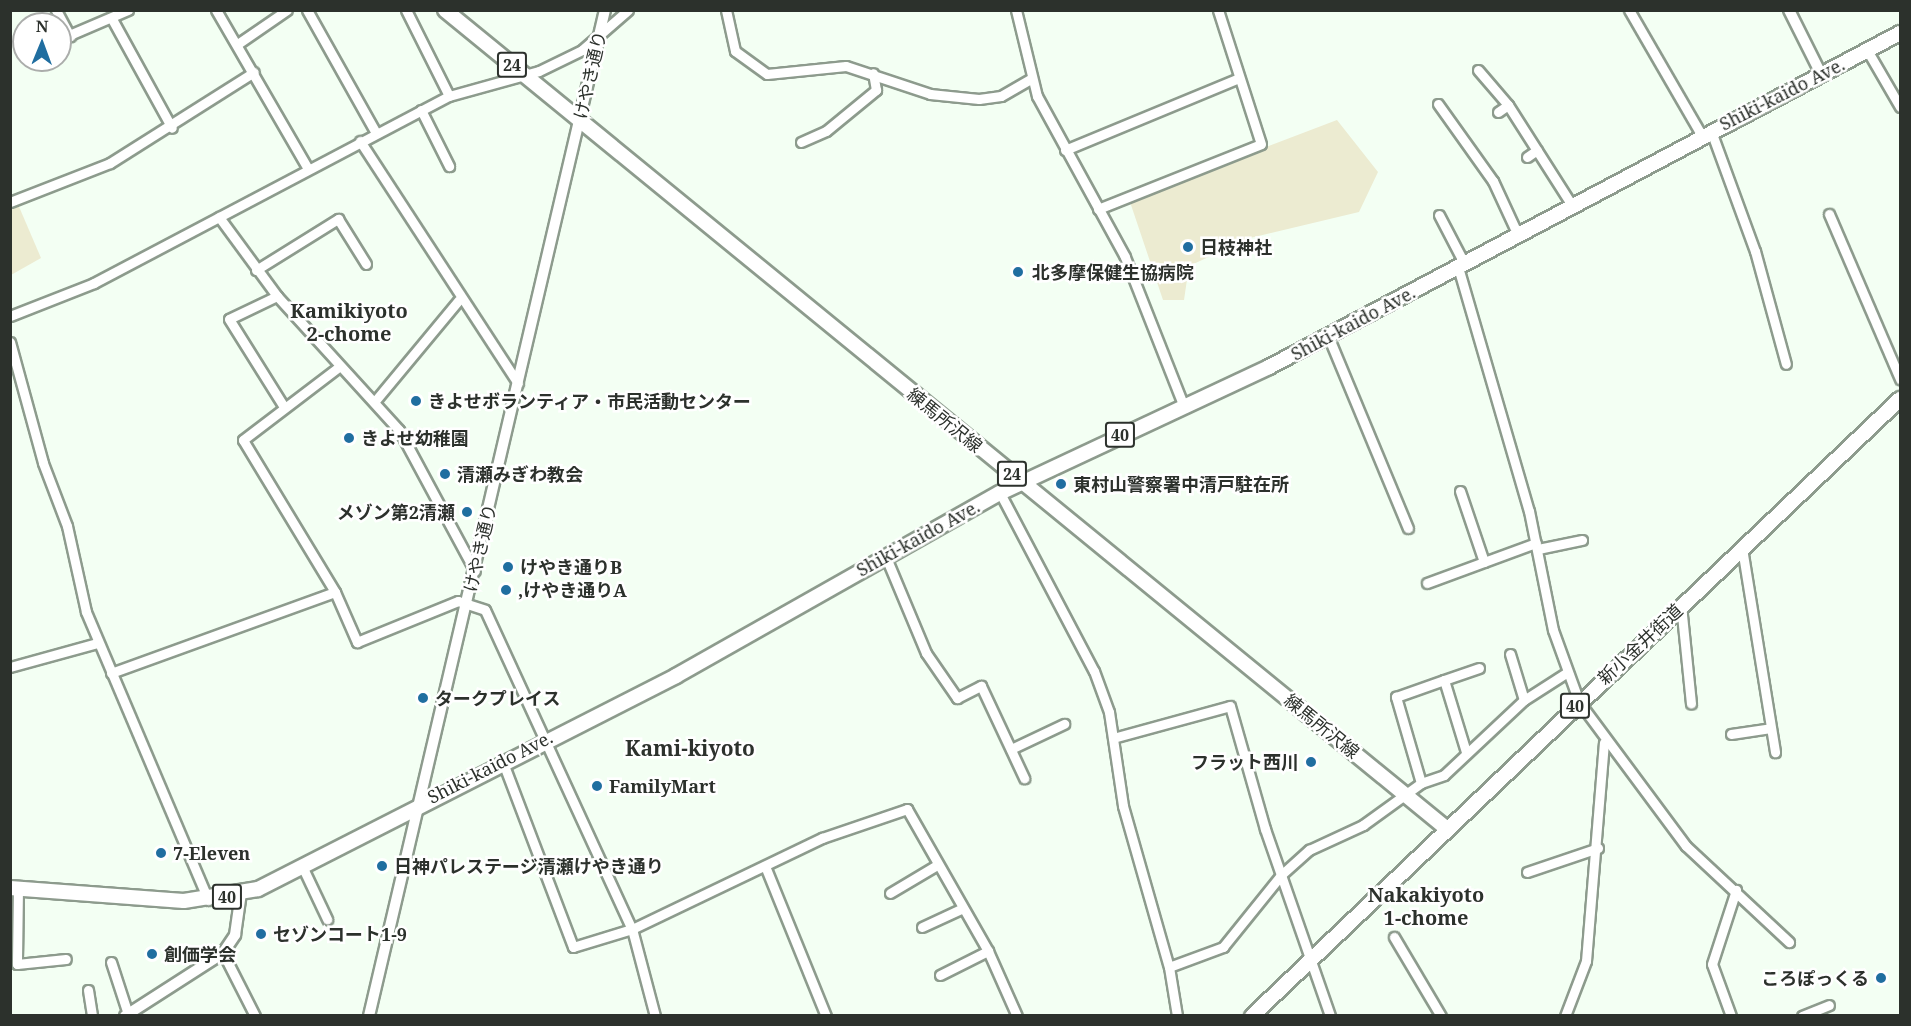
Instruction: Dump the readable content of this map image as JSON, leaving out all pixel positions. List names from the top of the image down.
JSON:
{
  "streets": {
    "main road": [
      "24",
      "Shiki-kaido Ave.",
      "練馬所沢線",
      "40",
      "新小金井街道"
    ],
    "street": ["けやき通り"]
  },
  "crossings": [
    ["けやき通り", "Shiki-kaido Ave."],
    ["けやき通り", "練馬所沢線"],
    ["Shiki-kaido Ave.", "練馬所沢線"],
    ["練馬所沢線", "新小金井街道"]
  ],
  "districts": ["Kamikiyoto 2-chome", "Kami-kiyoto", "Nakakiyoto 1-chome"],
  "places": [
    "日枝神社",
    "北多摩保健生協病院",
    "きよせボランティア・市民活動センター",
    "きよせ幼稚園",
    "清瀬みぎわ教会",
    "東村山警察署中清戸駐在所",
    "メゾン第2清瀬",
    "けやき通りB",
    ",けやき通りA",
    "タークプレイス",
    "フラット西川",
    "FamilyMart",
    "7-Eleven",
    "日神パレステージ清瀬けやき通り",
    "セゾンコート1-9",
    "創価学会",
    "ころぽっくる"
  ],
  "north": "top"
}
